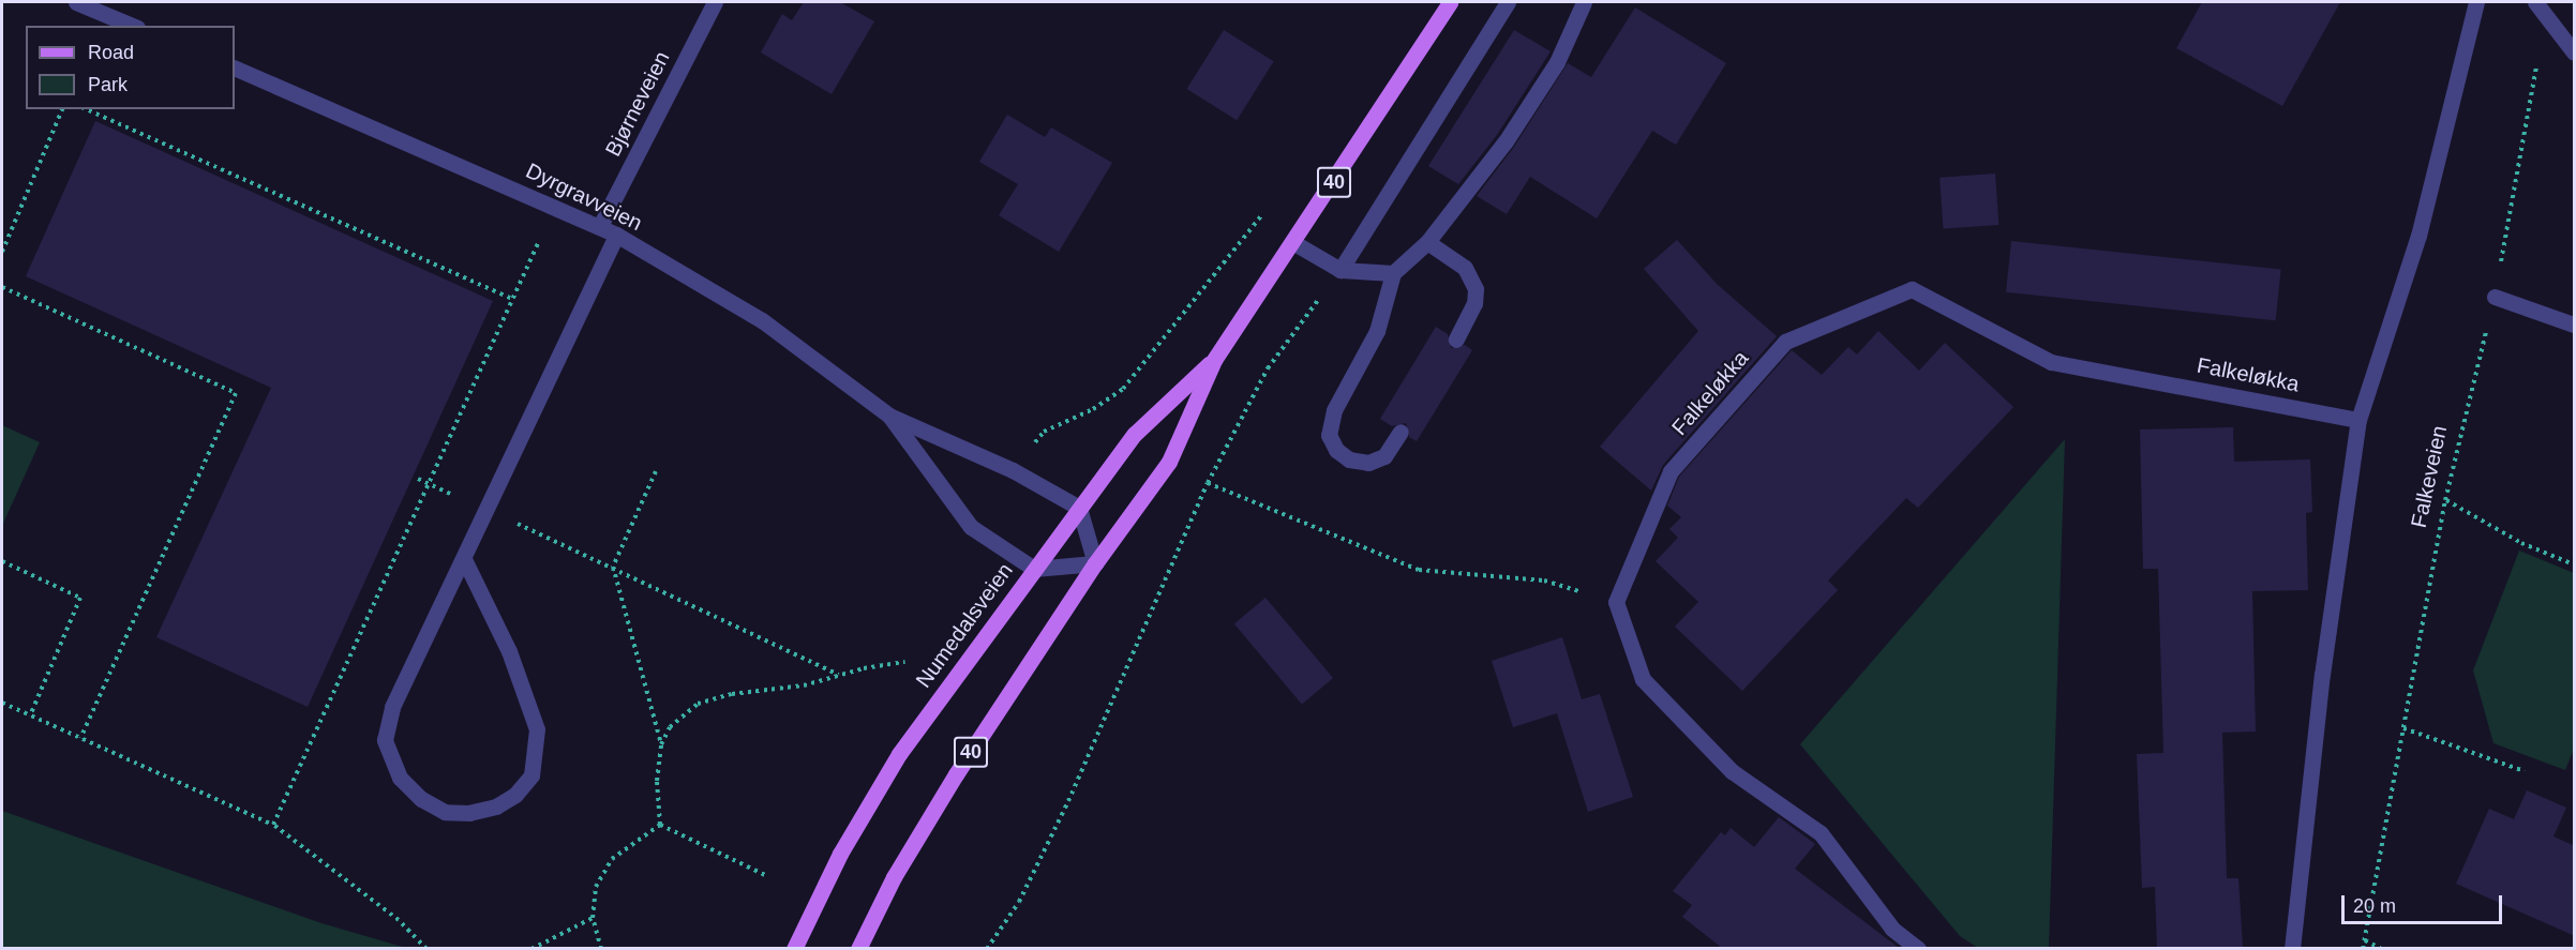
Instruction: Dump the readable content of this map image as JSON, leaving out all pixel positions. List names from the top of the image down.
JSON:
{
  "streets": {
    "main road": ["40", "Numedalsveien"],
    "street": ["Bjørneveien", "Dyrgravveien", "Falkeløkka"],
    "path": ["Falkeveien"]
  },
  "crossings": [
    ["Bjørneveien", "Dyrgravveien"],
    ["Dyrgravveien", "Numedalsveien"]
  ],
  "legend": ["Road", "Park"],
  "scale_bar": "20 m"
}
